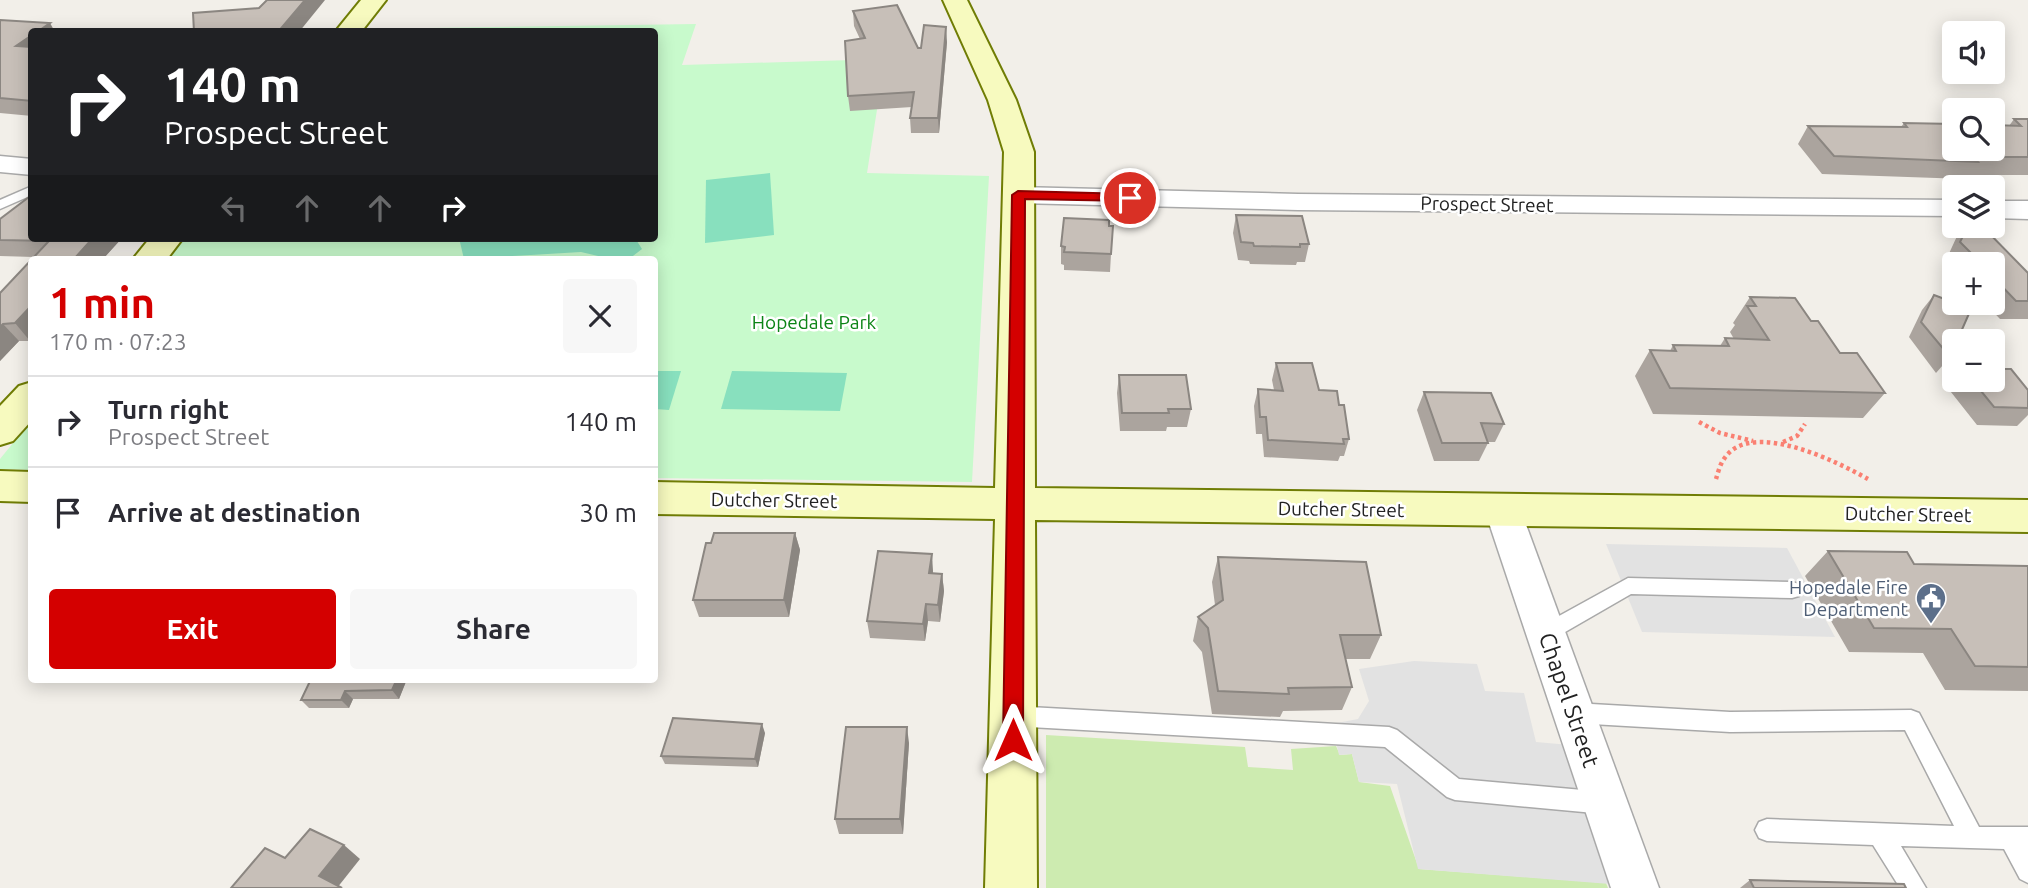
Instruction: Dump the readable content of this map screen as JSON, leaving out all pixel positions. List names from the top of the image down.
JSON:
{
  "streets": {
    "street": ["Prospect Street", "Dutcher Street", "Chapel Street"]
  },
  "crossings": [
    ["Dutcher Street", "Chapel Street"]
  ],
  "parks": ["Hopedale Park"],
  "places": {
    "public building": ["Hopedale Fire Department"]
  },
  "page": {
    "map_buttons": ["+", "−"],
    "turn": ["140 m", "Prospect Street"],
    "heading": ["1 min", "170 m · 07:23"],
    "list": [
      {
        "name": "Turn right",
        "note": "Prospect Street",
        "value": "140 m"
      },
      {
        "name": "Arrive at destination",
        "value": "30 m"
      }
    ],
    "buttons": ["Exit", "Share"]
  }
}
